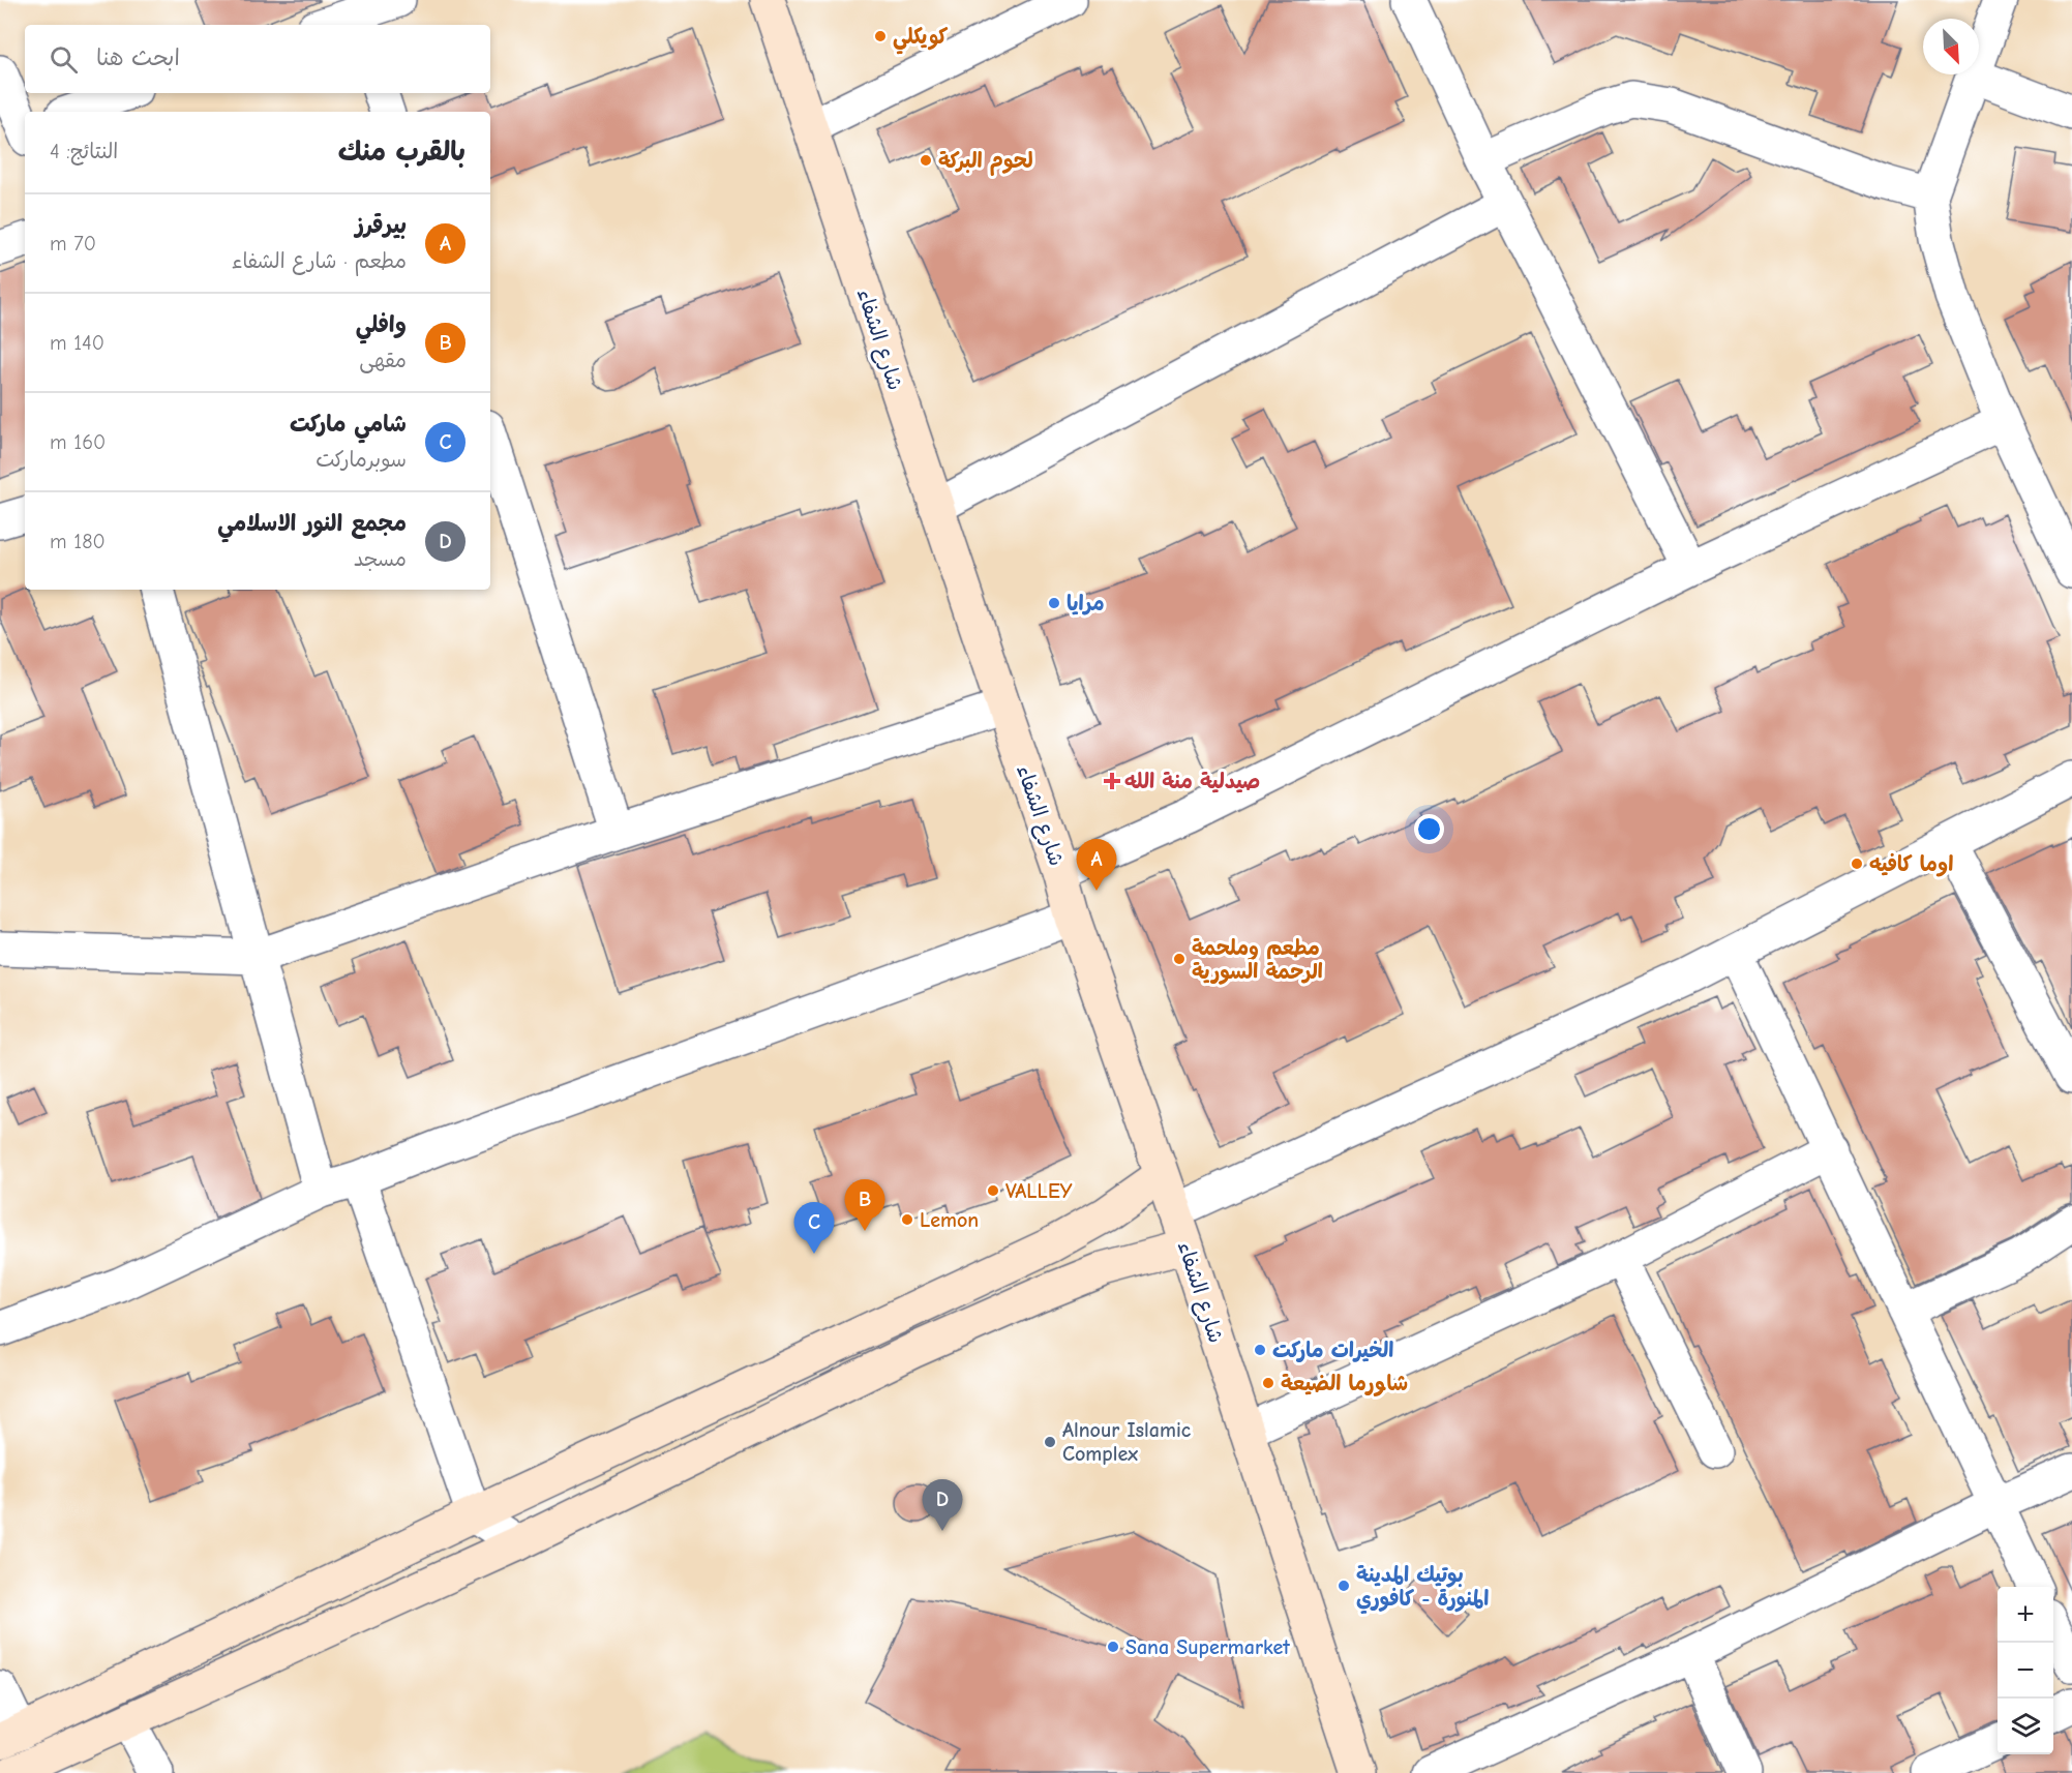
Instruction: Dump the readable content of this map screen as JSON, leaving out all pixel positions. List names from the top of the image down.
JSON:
{
  "streets": {
    "street": ["شارع الشفاء"]
  },
  "places": {
    "other": [
      "كويكلي",
      "لحوم البركة",
      "مرايا",
      "اوما كافيه",
      "مطعم وملحمة الرحمة السورية",
      "VALLEY",
      "Lemon",
      "الخيرات ماركت",
      "شاورما الضيعة",
      "Alnour Islamic Complex",
      "بوتيك المدينة المنورة - كافوري",
      "Sana Supermarket"
    ],
    "health": ["صيدلية منة الله"]
  },
  "north": "bottom right",
  "page": {
    "search": "ابحث هنا",
    "heading": ["بالقرب منك", "النتائج: 4"],
    "list": [
      {
        "mark": "A",
        "name": "بيرقرز",
        "note": "مطعم · شارع الشفاء",
        "value": "70 m"
      },
      {
        "mark": "B",
        "name": "وافلي",
        "note": "مقهى",
        "value": "140 m"
      },
      {
        "mark": "C",
        "name": "شامي ماركت",
        "note": "سوبرماركت",
        "value": "160 m"
      },
      {
        "mark": "D",
        "name": "مجمع النور الاسلامي",
        "note": "مسجد",
        "value": "180 m"
      }
    ],
    "pins": [
      "A",
      "B",
      "C",
      "D"
    ],
    "map_buttons": ["+", "−"]
  }
}
